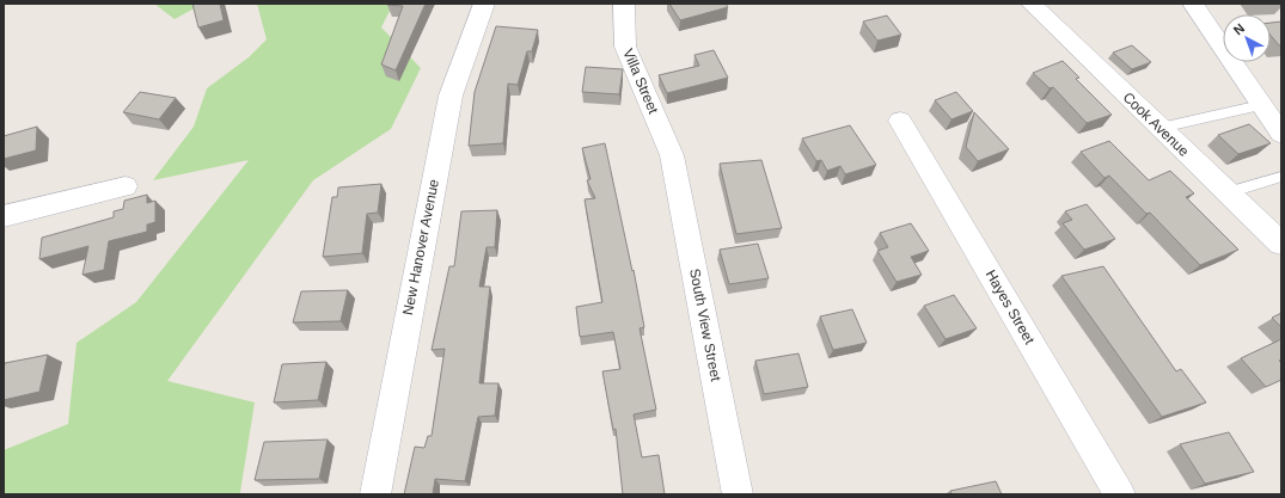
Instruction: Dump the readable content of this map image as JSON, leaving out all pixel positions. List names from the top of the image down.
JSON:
{
  "streets": {
    "street": [
      "Villa Street",
      "Cook Avenue",
      "New Hanover Avenue",
      "Hayes Street",
      "South View Street"
    ]
  },
  "crossings": [
    ["Villa Street", "South View Street"]
  ],
  "north": "top left"
}
